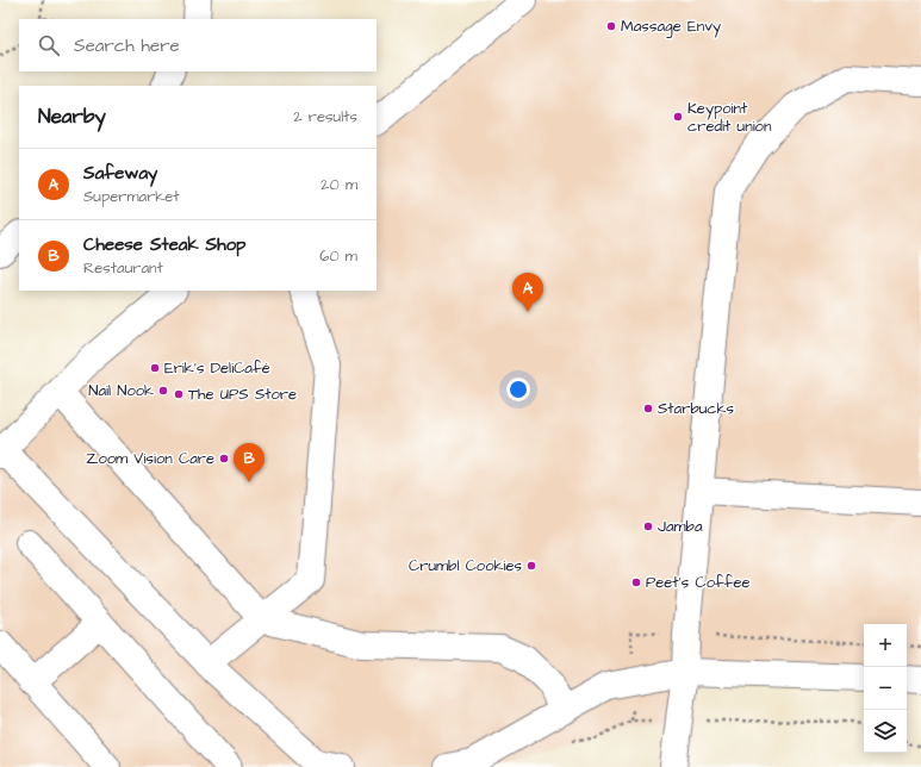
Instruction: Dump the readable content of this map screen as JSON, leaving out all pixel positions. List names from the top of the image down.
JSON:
{
  "places": [
    "Massage Envy",
    "Keypoint credit union",
    "Erik's DeliCafé",
    "Nail Nook",
    "The UPS Store",
    "Starbucks",
    "Zoom Vision Care",
    "Jamba",
    "Crumbl Cookies",
    "Peet's Coffee"
  ],
  "page": {
    "search": "Search here",
    "heading": ["Nearby", "2 results"],
    "list": [
      {
        "mark": "A",
        "name": "Safeway",
        "note": "Supermarket",
        "value": "20 m"
      },
      {
        "mark": "B",
        "name": "Cheese Steak Shop",
        "note": "Restaurant",
        "value": "60 m"
      }
    ],
    "pins": ["A", "B"],
    "map_buttons": ["+", "−"]
  }
}
